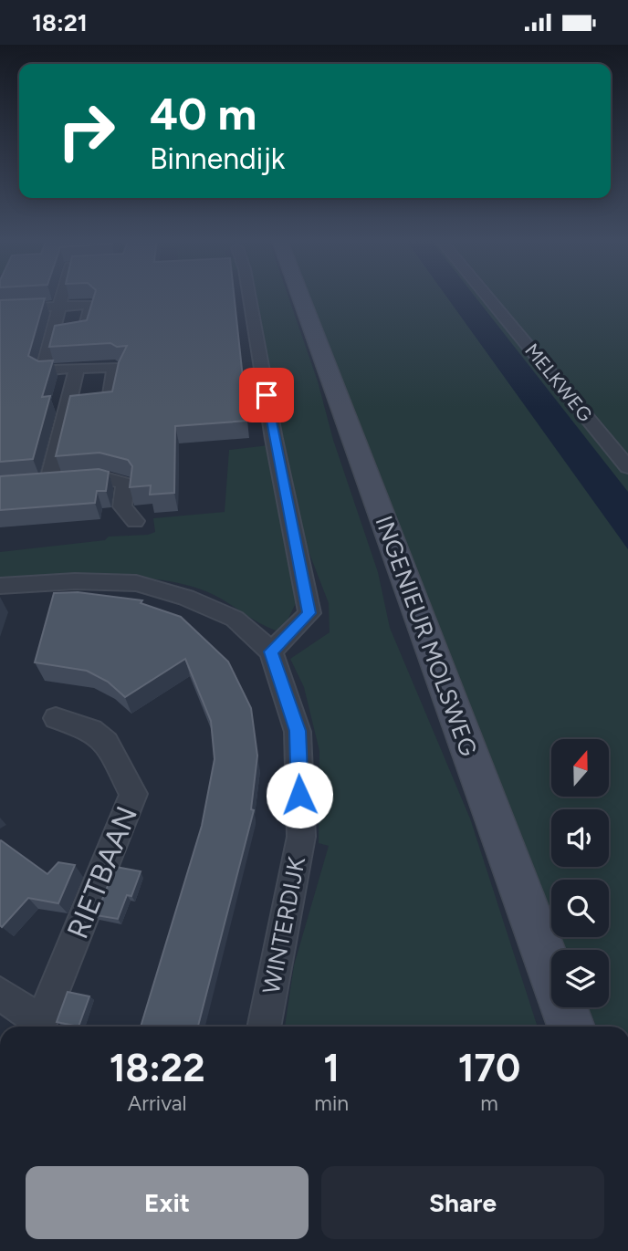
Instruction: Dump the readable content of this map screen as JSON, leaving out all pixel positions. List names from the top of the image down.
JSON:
{
  "streets": {
    "main road": ["INGENIEUR MOLSWEG"],
    "street": ["MELKWEG", "RIETBAAN", "WINTERDIJK"]
  },
  "north": "top",
  "page": {
    "status": "18:21",
    "turn": ["40 m", "Binnendijk"],
    "eta": [
      "18:22",
      "Arrival",
      "1",
      "min",
      "170",
      "m"
    ],
    "buttons": ["Exit", "Share"]
  }
}
